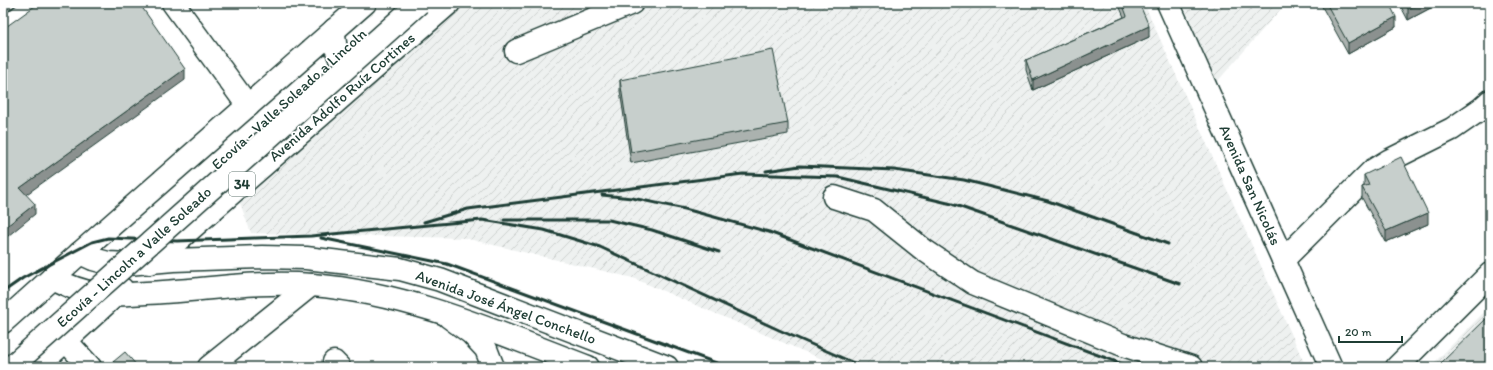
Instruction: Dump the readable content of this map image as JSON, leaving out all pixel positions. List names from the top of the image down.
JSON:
{
  "streets": {
    "main road": [
      "Avenida Adolfo Ruíz Cortines",
      "Ecovía - Valle Soleado a Lincoln",
      "34",
      "Avenida San Nicolás",
      "Ecovía - Lincoln a Valle Soleado",
      "Avenida José Ángel Conchello"
    ]
  },
  "crossings": [
    ["Avenida Adolfo Ruíz Cortines", "Avenida José Ángel Conchello"]
  ],
  "scale_bar": "20 m"
}
